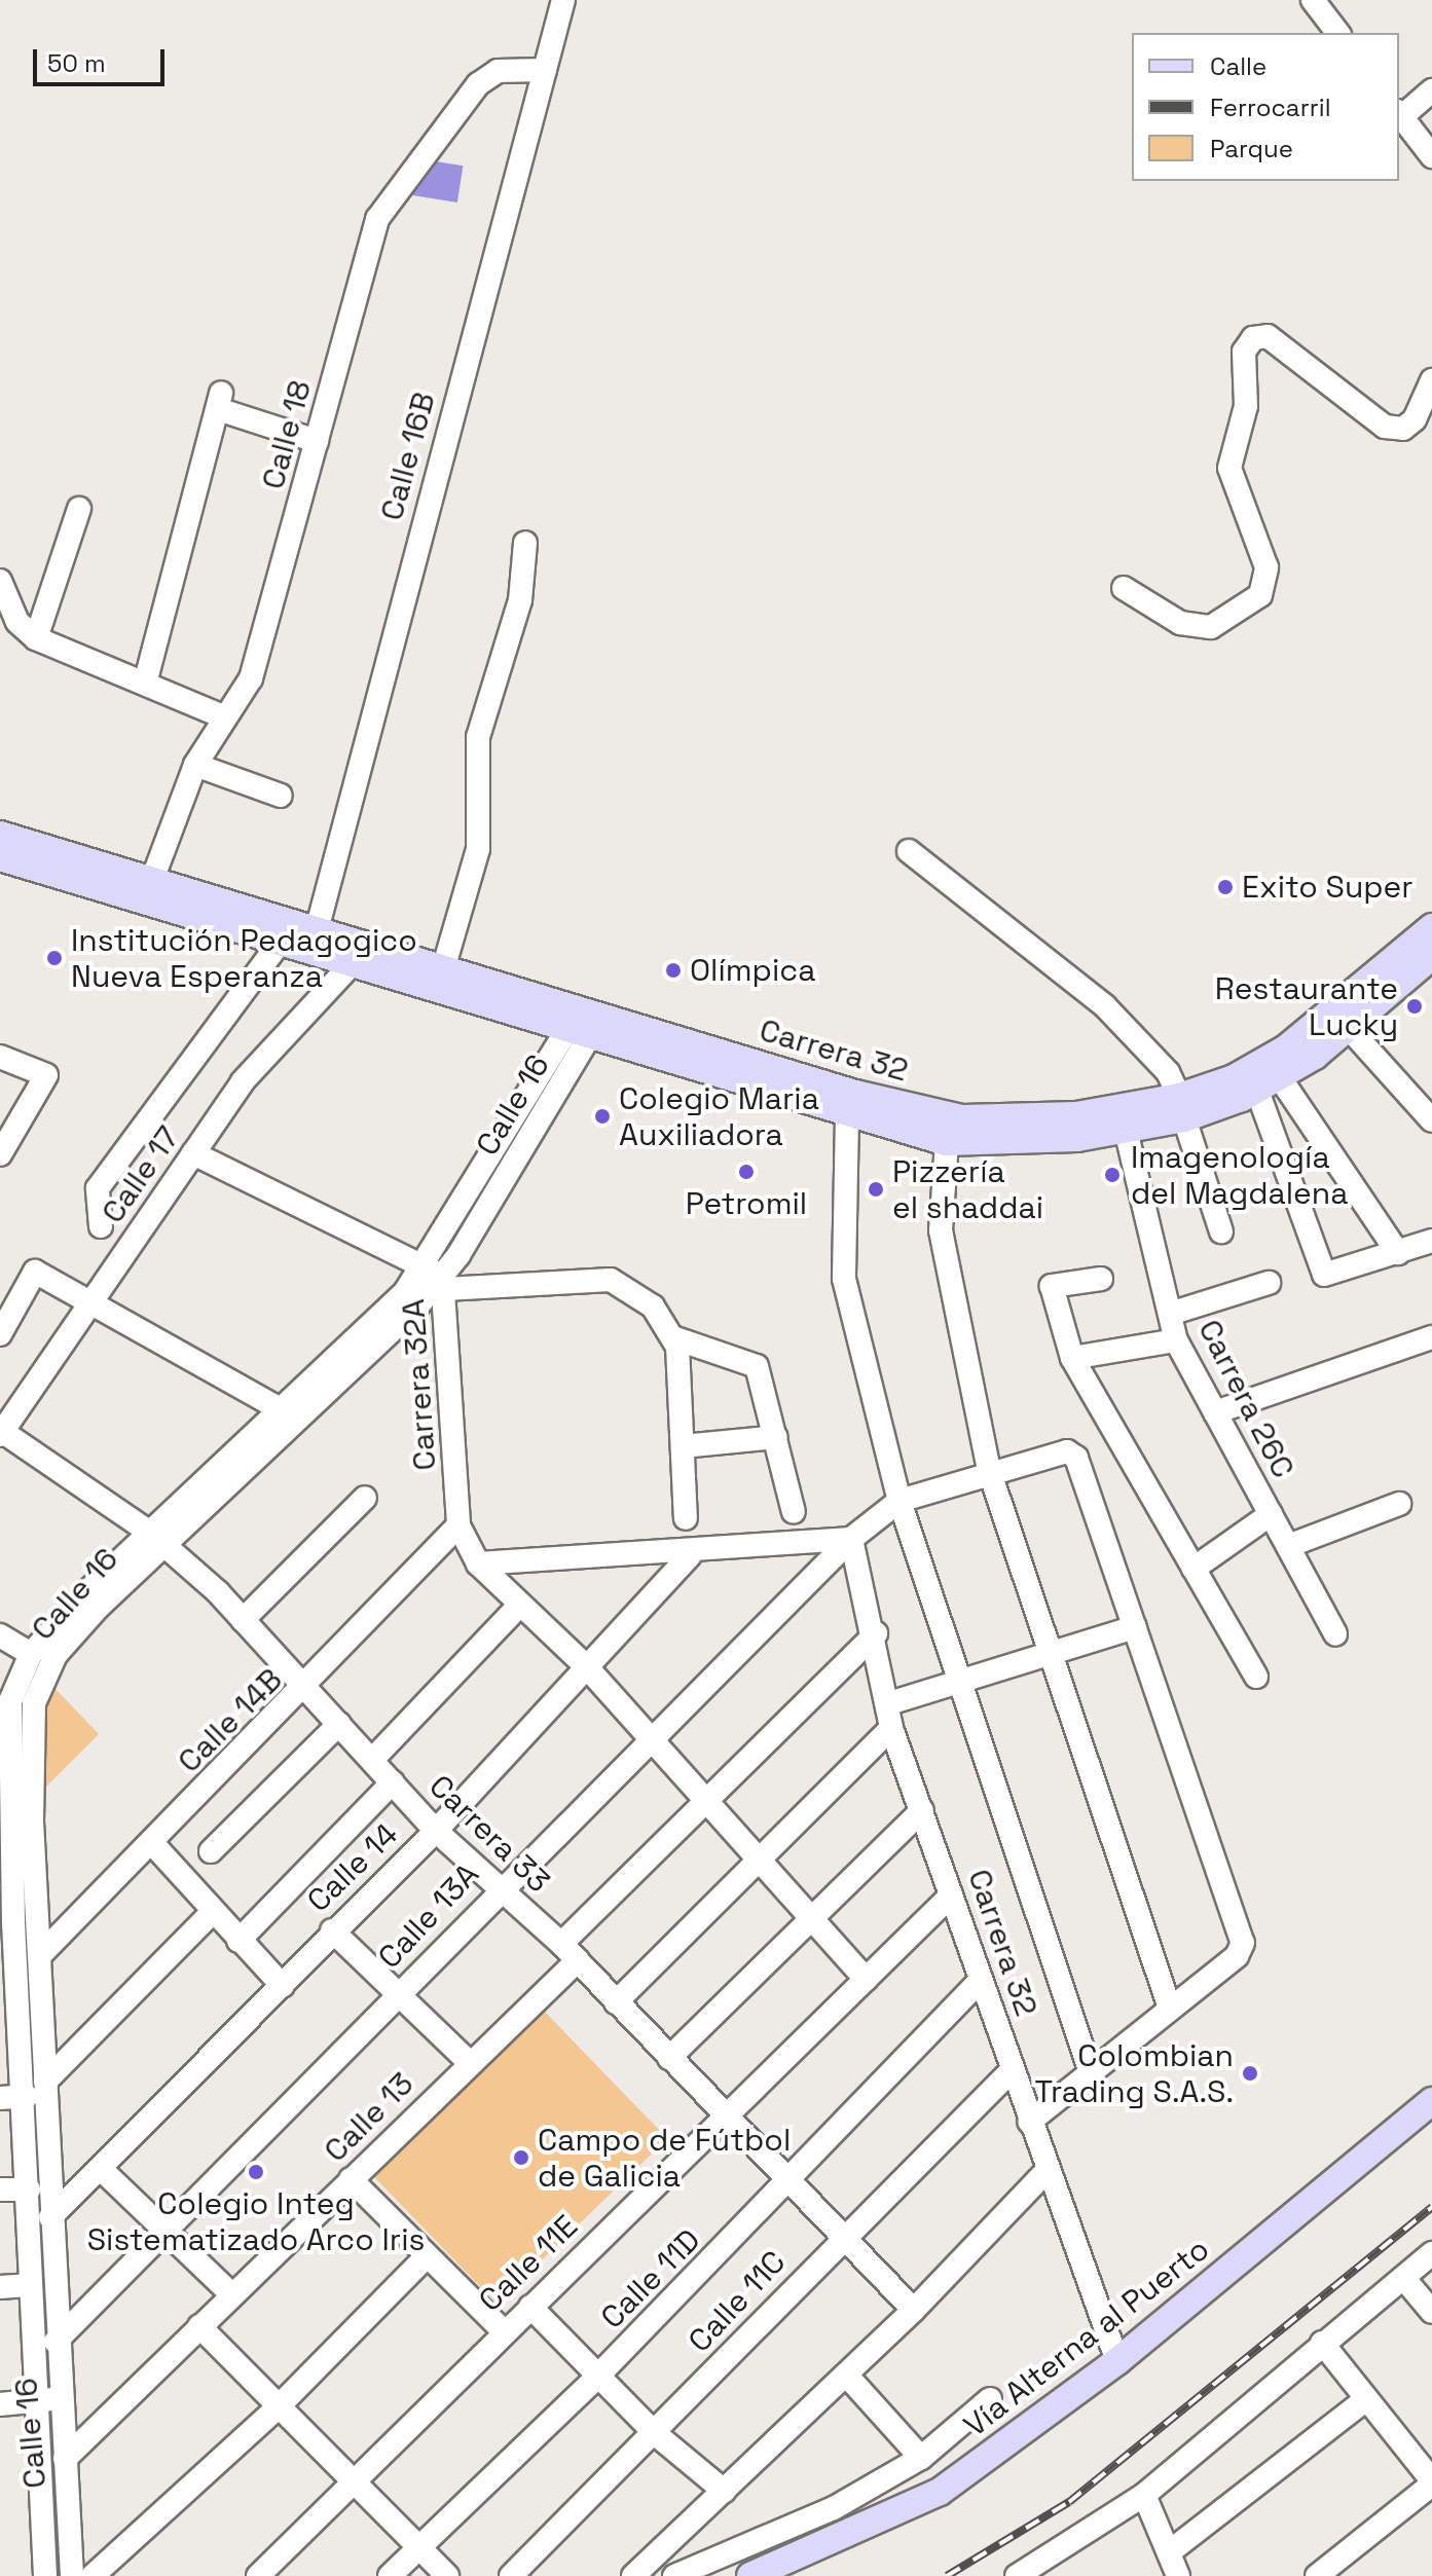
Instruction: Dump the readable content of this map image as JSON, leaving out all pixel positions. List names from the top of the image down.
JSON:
{
  "streets": {
    "main road": ["Carrera 32", "Vía Alterna al Puerto"],
    "street": [
      "Calle 18",
      "Calle 16B",
      "Calle 16",
      "Calle 17",
      "Carrera 32A",
      "Carrera 26C",
      "Calle 14B",
      "Carrera 33",
      "Calle 14",
      "Calle 13A",
      "Calle 13",
      "Calle 11E",
      "Calle 11D",
      "Calle 11C"
    ]
  },
  "crossings": [
    ["Calle 18", "Calle 16B"],
    ["Carrera 32", "Calle 16"],
    ["Carrera 32", "Calle 13A"],
    ["Carrera 32", "Calle 11E"],
    ["Carrera 32", "Calle 11D"],
    ["Carrera 32", "Calle 11C"],
    ["Carrera 32", "Vía Alterna al Puerto"],
    ["Calle 16", "Carrera 32A"],
    ["Calle 16", "Calle 14B"],
    ["Calle 16", "Carrera 33"],
    ["Calle 16", "Calle 14"],
    ["Calle 16", "Calle 13A"],
    ["Calle 16", "Calle 13"],
    ["Calle 17", "Carrera 32A"],
    ["Calle 17", "Carrera 33"],
    ["Carrera 32A", "Calle 14B"],
    ["Carrera 32A", "Calle 14"],
    ["Carrera 32A", "Calle 13A"],
    ["Carrera 32A", "Calle 11E"],
    ["Calle 14B", "Carrera 33"],
    ["Carrera 33", "Calle 14"],
    ["Carrera 33", "Calle 13A"],
    ["Carrera 33", "Calle 13"],
    ["Carrera 33", "Calle 11E"],
    ["Carrera 33", "Calle 11D"],
    ["Carrera 33", "Calle 11C"]
  ],
  "places": [
    "Exito Super",
    "Institución Pedagogico Nueva Esperanza",
    "Olímpica",
    "Restaurante Lucky",
    "Colegio Maria Auxiliadora",
    "Petromil",
    "Imagenología del Magdalena",
    "Pizzería el shaddai",
    "Colombian Trading S.A.S.",
    "Campo de Fútbol de Galicia",
    "Colegio Integ Sistematizado Arco Iris"
  ],
  "legend": ["Calle", "Ferrocarril", "Parque"],
  "scale_bar": "50 m"
}
